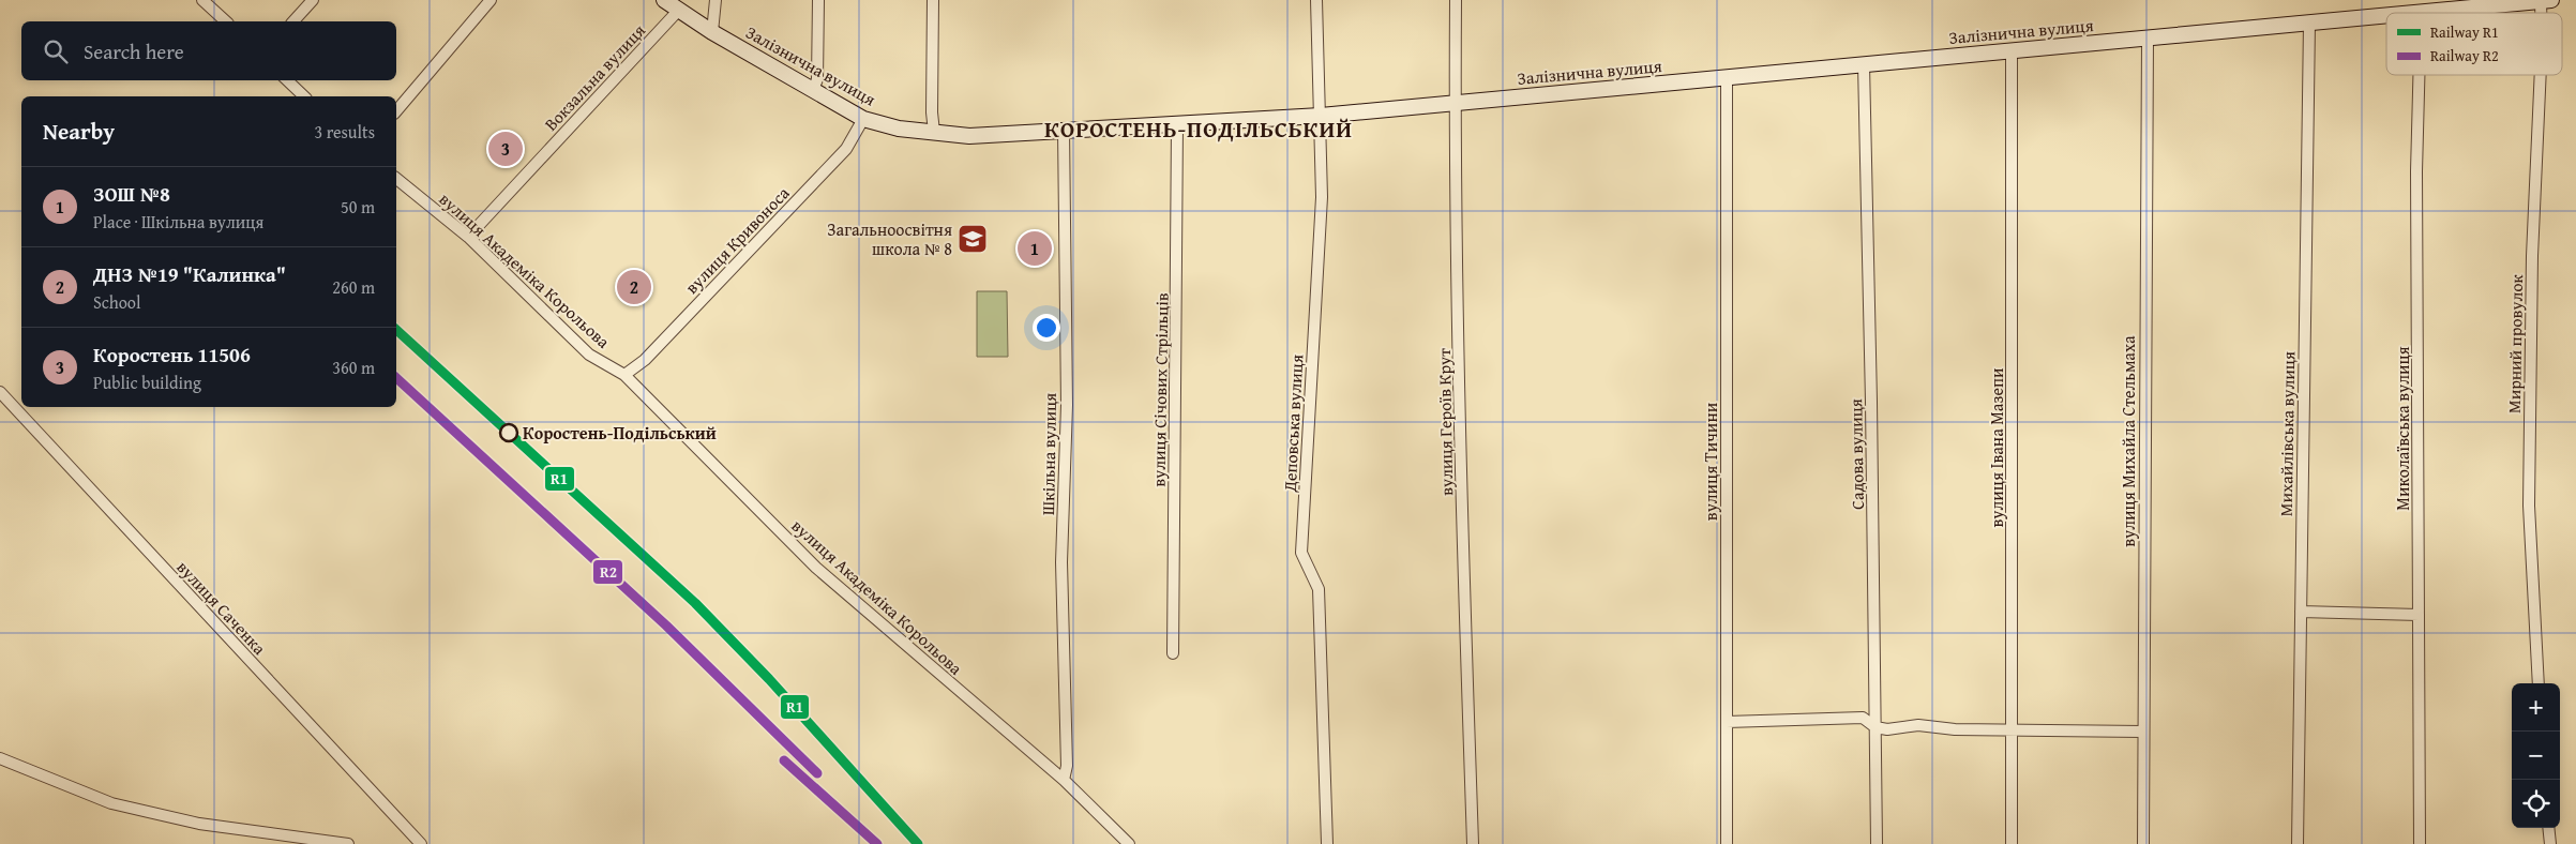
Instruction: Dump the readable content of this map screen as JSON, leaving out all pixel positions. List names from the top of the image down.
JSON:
{
  "streets": {
    "street": [
      "Залізнична вулиця",
      "Вокзальна вулиця",
      "вулиця Кривоноса",
      "вулиця Академіка Корольова",
      "Мирний провулок",
      "вулиця Січових Стрільців",
      "вулиця Героїв Крут",
      "Деповська вулиця",
      "Миколаївська вулиця",
      "Михайлівська вулиця",
      "вулиця Михайла Стельмаха",
      "вулиця Івана Мазепи",
      "Шкільна вулиця",
      "Садова вулиця",
      "вулиця Тичини",
      "вулиця Саченка"
    ]
  },
  "crossings": [
    ["Залізнична вулиця", "Вокзальна вулиця"],
    ["Залізнична вулиця", "вулиця Кривоноса"],
    ["Залізнична вулиця", "вулиця Січових Стрільців"],
    ["Залізнична вулиця", "вулиця Героїв Крут"],
    ["Залізнична вулиця", "Деповська вулиця"],
    ["Залізнична вулиця", "Михайлівська вулиця"],
    ["Залізнична вулиця", "вулиця Михайла Стельмаха"],
    ["Залізнична вулиця", "вулиця Івана Мазепи"],
    ["Залізнична вулиця", "Шкільна вулиця"],
    ["Залізнична вулиця", "Садова вулиця"],
    ["Залізнична вулиця", "вулиця Тичини"],
    ["Вокзальна вулиця", "вулиця Академіка Корольова"],
    ["вулиця Кривоноса", "вулиця Академіка Корольова"],
    ["вулиця Академіка Корольова", "Шкільна вулиця"]
  ],
  "districts": ["КОРОСТЕНЬ-ПОДІЛЬСЬКИЙ"],
  "places": {
    "school or university": ["Загальноосвітня школа № 8"],
    "other": ["Коростень-Подільський"]
  },
  "lines": ["rail line R1", "rail line R2"],
  "legend": ["Railway R1", "Railway R2"],
  "page": {
    "search": "Search here",
    "heading": ["Nearby", "3 results"],
    "pins": ["3", "1", "2"],
    "list": [
      {
        "mark": "1",
        "name": "ЗОШ №8",
        "note": "Place · Шкільна вулиця",
        "value": "50 m"
      },
      {
        "mark": "2",
        "name": "ДНЗ №19 \"Калинка\"",
        "note": "School",
        "value": "260 m"
      },
      {
        "mark": "3",
        "name": "Коростень 11506",
        "note": "Public building",
        "value": "360 m"
      }
    ],
    "map_buttons": ["+", "−"]
  }
}
